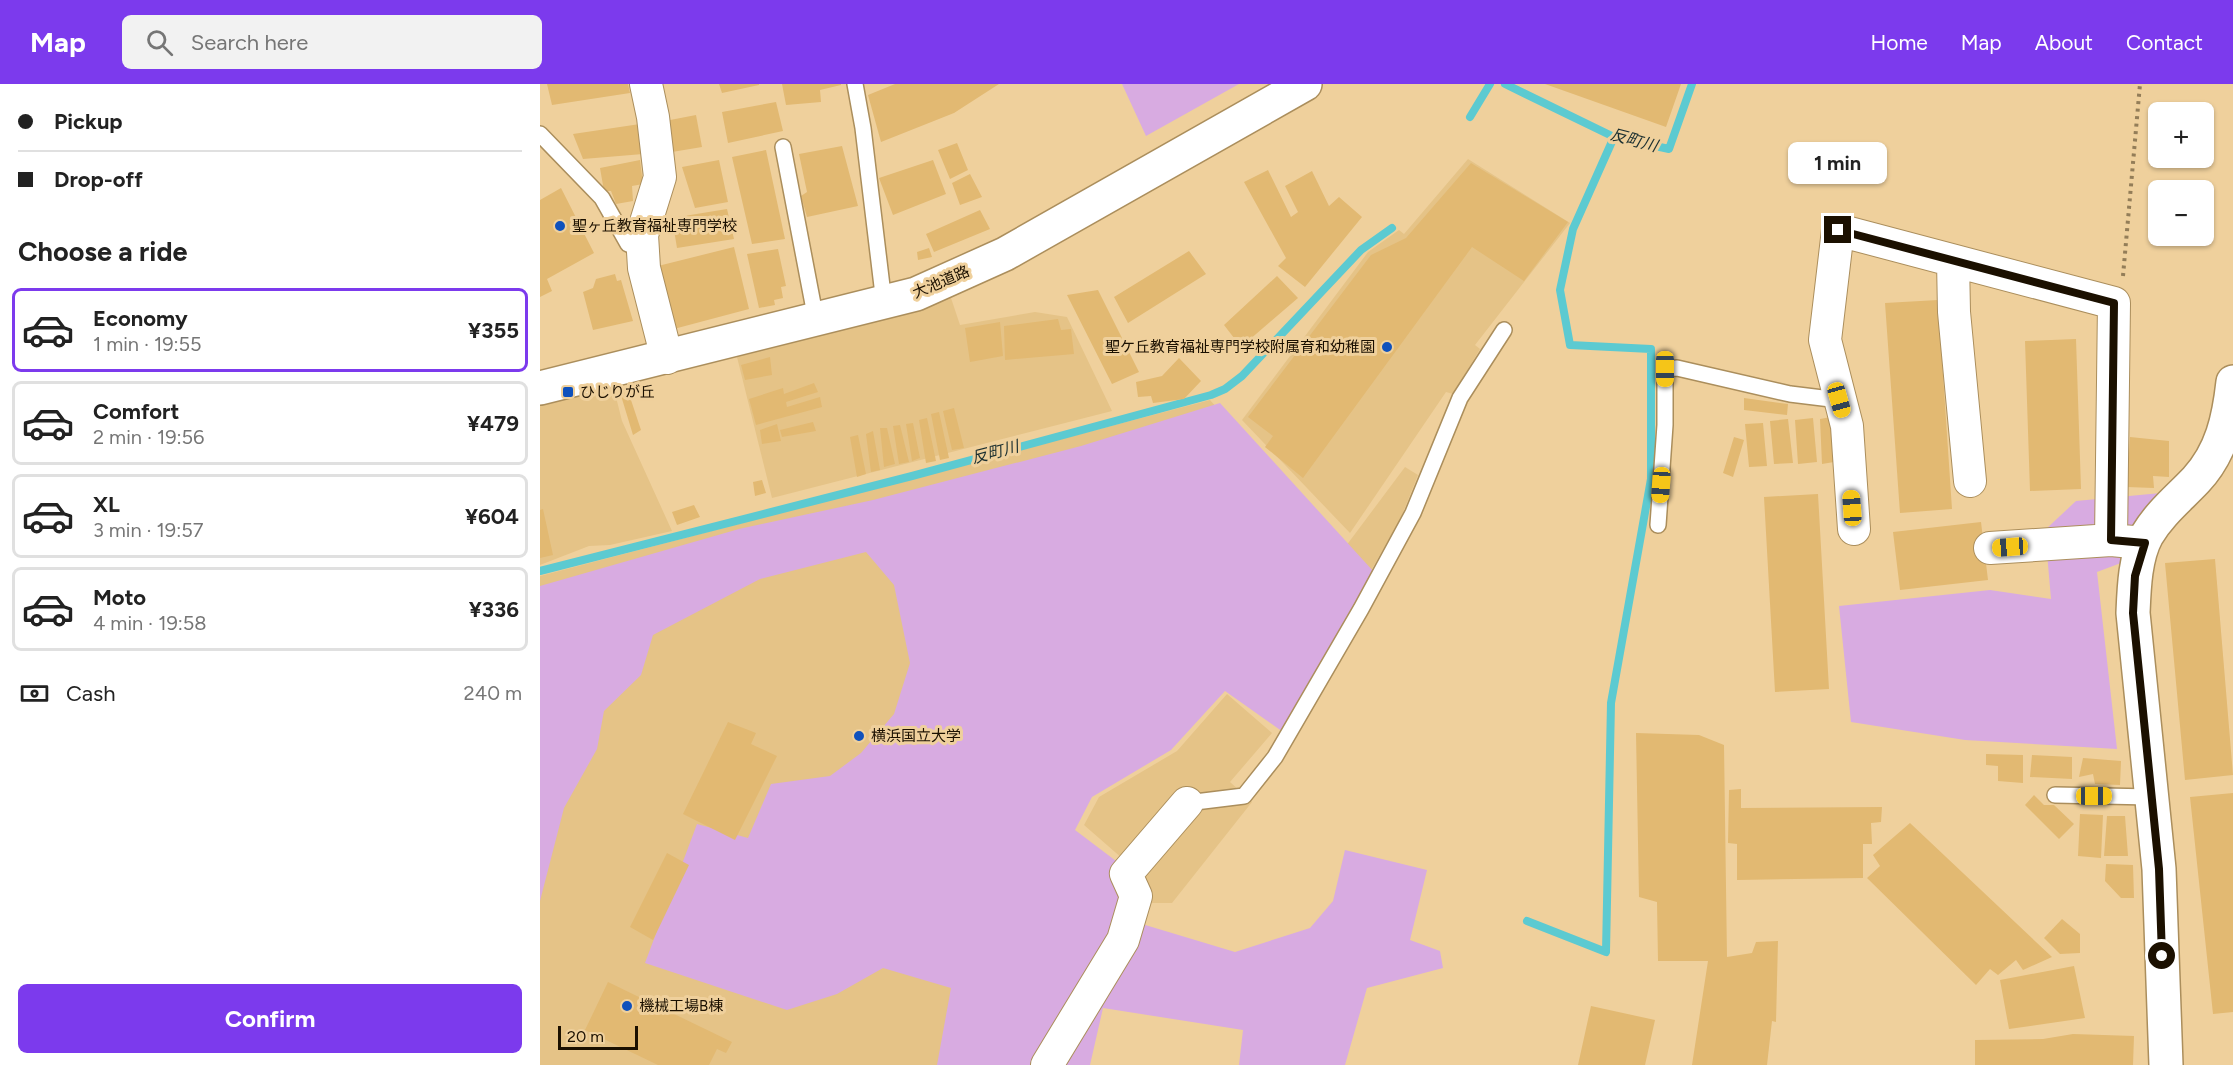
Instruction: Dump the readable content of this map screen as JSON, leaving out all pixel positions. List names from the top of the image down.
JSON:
{
  "streets": {
    "street": ["大池道路"]
  },
  "water": ["反町川"],
  "places": {
    "other": [
      "聖ヶ丘教育福祉専門学校",
      "聖ケ丘教育福祉専門学校附属育和幼稚園",
      "横浜国立大学",
      "機械工場B棟"
    ],
    "transit": ["ひじりが丘"]
  },
  "scale_bar": "20 m",
  "page": {
    "header": "Map",
    "search": "Search here",
    "nav": [
      "Home",
      "Map",
      "About",
      "Contact"
    ],
    "banner": ["Pickup", "Drop-off"],
    "map_buttons": ["+", "−"],
    "bubble": "1 min",
    "heading": "Choose a ride",
    "list": [
      {
        "name": "Economy",
        "note": "1 min · 19:55",
        "value": "¥355"
      },
      {
        "name": "Comfort",
        "note": "2 min · 19:56",
        "value": "¥479"
      },
      {
        "name": "XL",
        "note": "3 min · 19:57",
        "value": "¥604"
      },
      {
        "name": "Moto",
        "note": "4 min · 19:58",
        "value": "¥336"
      }
    ],
    "pay": ["Cash", "240 m"],
    "buttons": "Confirm",
    "scale": "20 m"
  }
}
